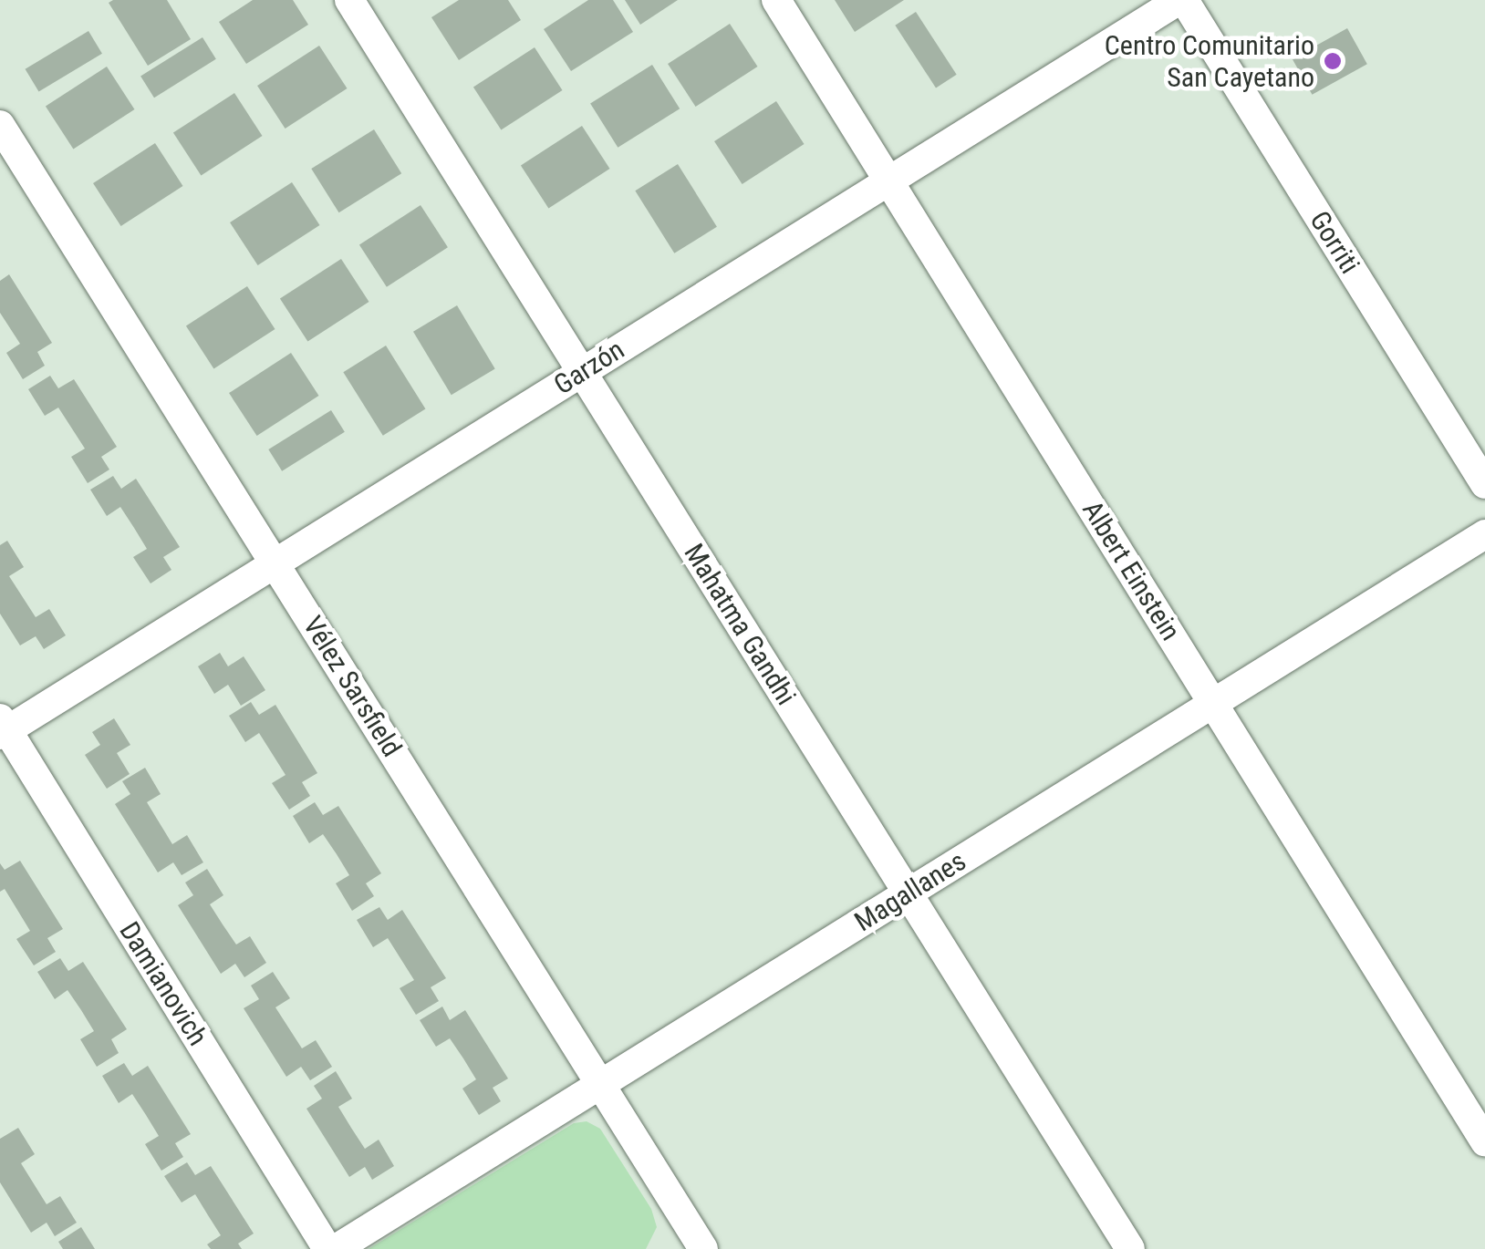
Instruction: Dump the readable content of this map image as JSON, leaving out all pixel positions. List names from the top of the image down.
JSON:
{
  "streets": {
    "street": [
      "Gorriti",
      "Garzón",
      "Albert Einstein",
      "Mahatma Gandhi",
      "Vélez Sarsfield",
      "Magallanes",
      "Damianovich"
    ]
  },
  "crossings": [
    ["Gorriti", "Garzón"],
    ["Garzón", "Albert Einstein"],
    ["Garzón", "Mahatma Gandhi"],
    ["Garzón", "Vélez Sarsfield"],
    ["Garzón", "Damianovich"],
    ["Albert Einstein", "Magallanes"],
    ["Mahatma Gandhi", "Magallanes"],
    ["Vélez Sarsfield", "Magallanes"]
  ],
  "places": ["Centro Comunitario San Cayetano"]
}
